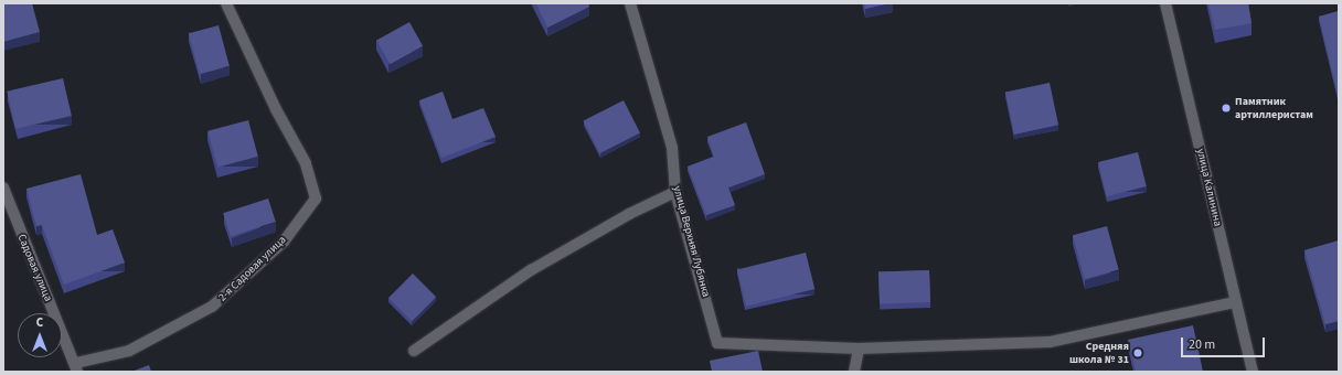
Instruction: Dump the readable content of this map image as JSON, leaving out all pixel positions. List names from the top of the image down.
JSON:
{
  "streets": {
    "street": [
      "улица Калинина",
      "улица Верхняя Лубянка",
      "Садовая улица",
      "2-я Садовая улица"
    ]
  },
  "crossings": [
    ["Садовая улица", "2-я Садовая улица"]
  ],
  "places": ["Памятник артиллеристам", "Средняя школа № 31"],
  "scale_bar": "20 m",
  "north": "top"
}
